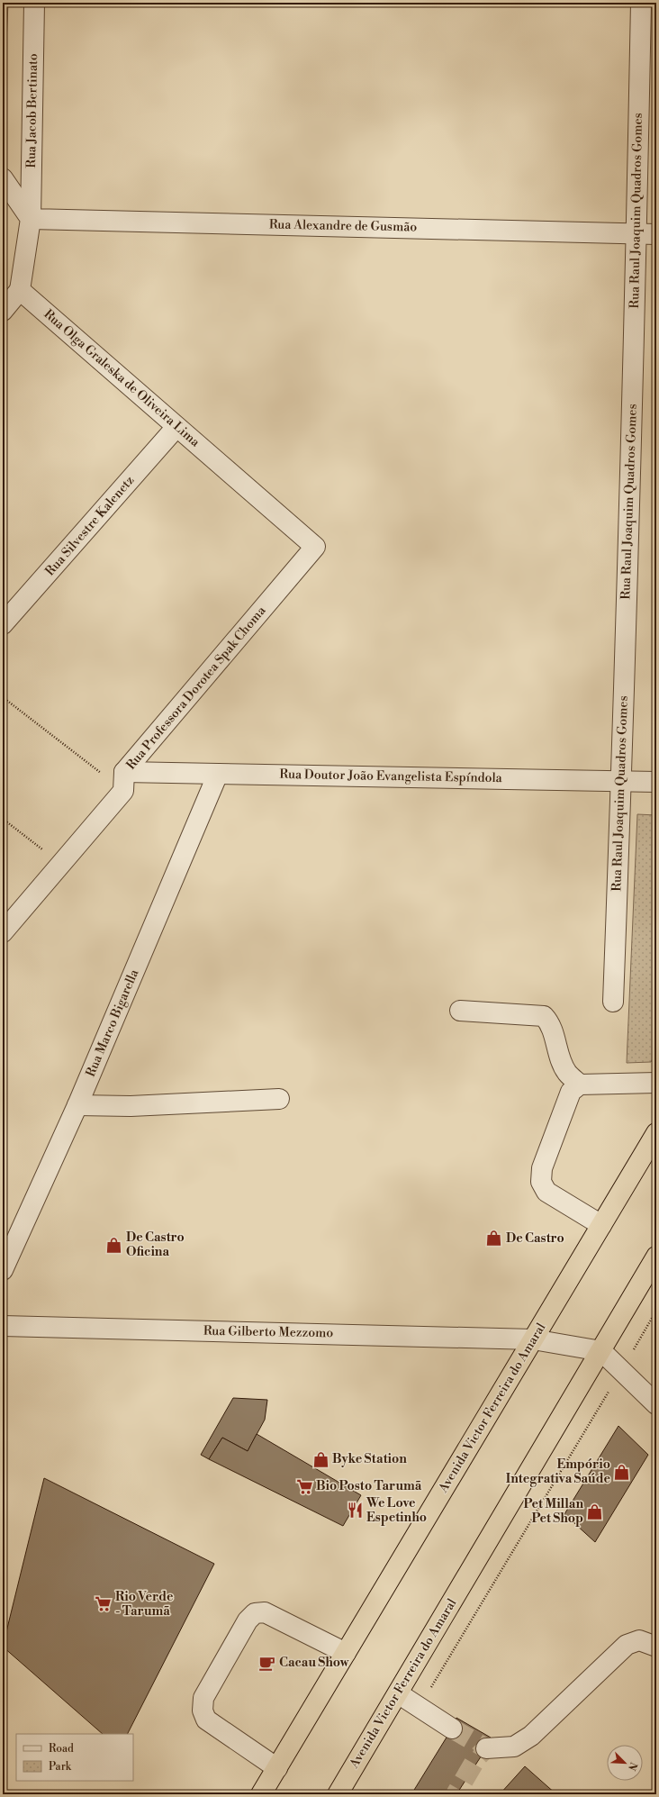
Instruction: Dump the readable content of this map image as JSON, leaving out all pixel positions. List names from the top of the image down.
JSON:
{
  "streets": {
    "highway": ["Avenida Victor Ferreira do Amaral"],
    "street": [
      "Rua Jacob Bertinato",
      "Rua Raul Joaquim Quadros Gomes",
      "Rua Alexandre de Gusmão",
      "Rua Olga Graleska de Oliveira Lima",
      "Rua Silvestre Kalenetz",
      "Rua Professora Dorotea Spak Choma",
      "Rua Doutor João Evangelista Espíndola",
      "Rua Marco Bigarella",
      "Rua Gilberto Mezzomo"
    ]
  },
  "crossings": [
    ["Rua Jacob Bertinato", "Rua Alexandre de Gusmão"],
    ["Rua Raul Joaquim Quadros Gomes", "Rua Alexandre de Gusmão"],
    ["Rua Raul Joaquim Quadros Gomes", "Rua Doutor João Evangelista Espíndola"],
    ["Rua Olga Graleska de Oliveira Lima", "Rua Silvestre Kalenetz"],
    ["Rua Olga Graleska de Oliveira Lima", "Rua Professora Dorotea Spak Choma"],
    ["Rua Professora Dorotea Spak Choma", "Rua Doutor João Evangelista Espíndola"],
    ["Rua Doutor João Evangelista Espíndola", "Rua Marco Bigarella"],
    ["Rua Gilberto Mezzomo", "Avenida Victor Ferreira do Amaral"]
  ],
  "places": {
    "shop": [
      "De Castro",
      "De Castro Oficina",
      "Byke Station",
      "Empório Integrativa Saúde",
      "Pet Millan Pet Shop"
    ],
    "supermarket": ["Bio Posto Tarumã", "Rio Verde - Tarumã"],
    "restaurant": ["We Love Espetinho"],
    "cafe": ["Cacau Show"]
  },
  "legend": ["Road", "Park"],
  "north": "bottom right"
}
